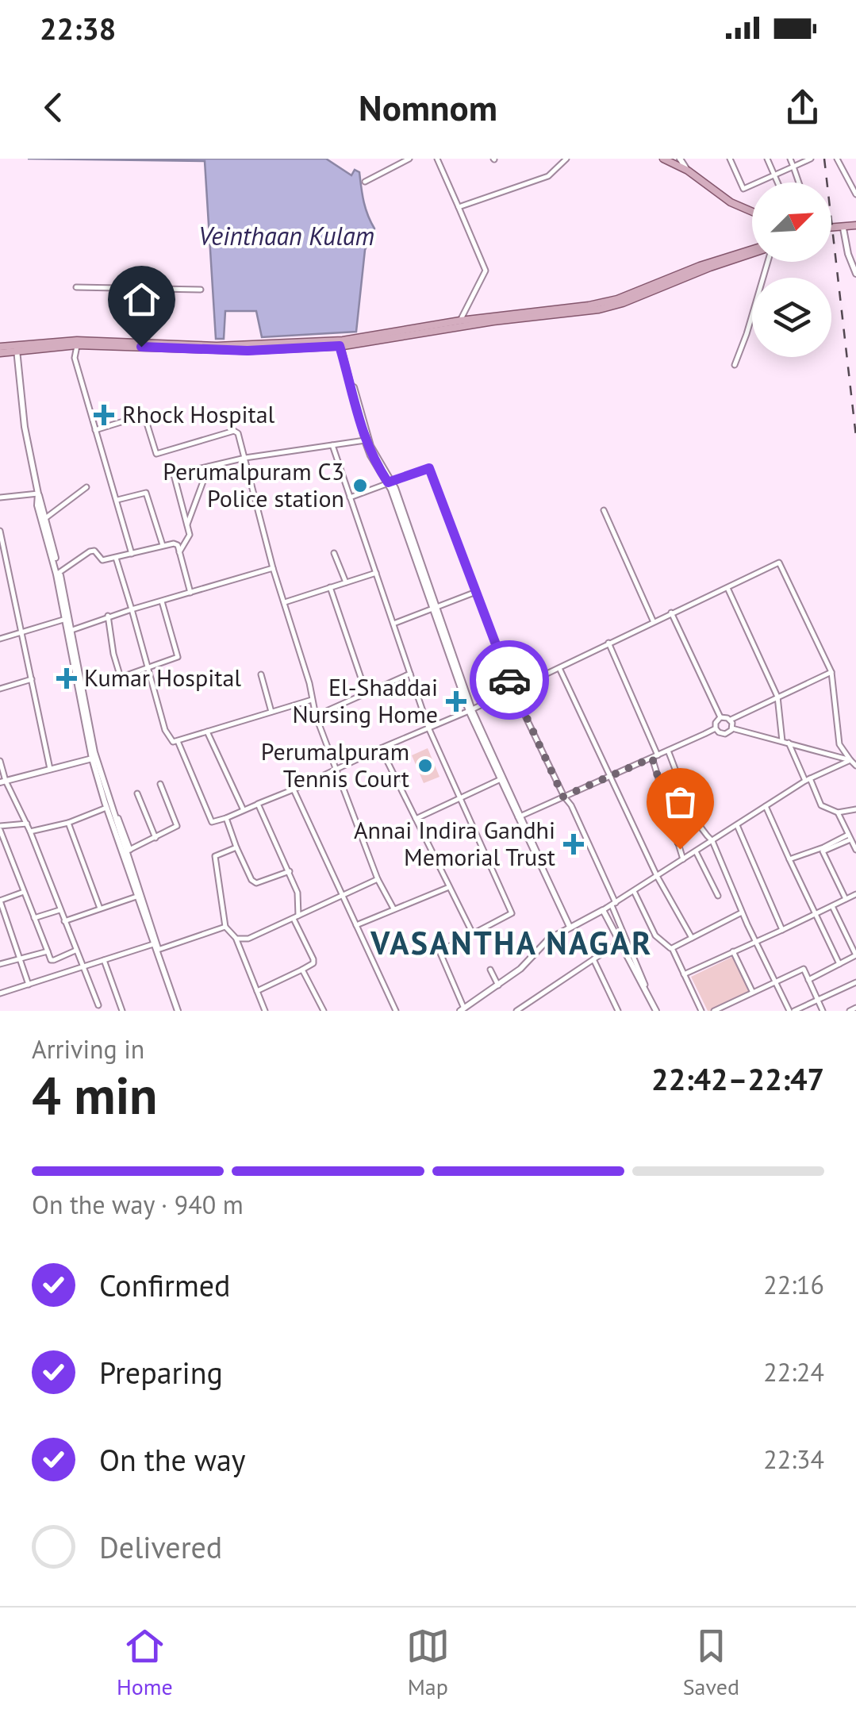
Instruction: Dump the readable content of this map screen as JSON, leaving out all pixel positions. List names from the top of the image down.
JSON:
{
  "districts": ["VASANTHA NAGAR"],
  "water": ["Veinthaan Kulam"],
  "places": {
    "health": [
      "Rhock Hospital",
      "Kumar Hospital",
      "El-Shaddai Nursing Home",
      "Annai Indira Gandhi Memorial Trust"
    ],
    "other": ["Perumalpuram C3 Police station", "Perumalpuram Tennis Court"]
  },
  "north": "top right",
  "page": {
    "status": "22:38",
    "header": "Nomnom",
    "heading": ["4 min", "Arriving in", "22:42–22:47"],
    "bar": "On the way · 940 m",
    "list": [
      ["Confirmed", "22:16"],
      ["Preparing", "22:24"],
      ["On the way", "22:34"],
      "Delivered"
    ],
    "tabs": ["Home", "Map", "Saved"]
  }
}
